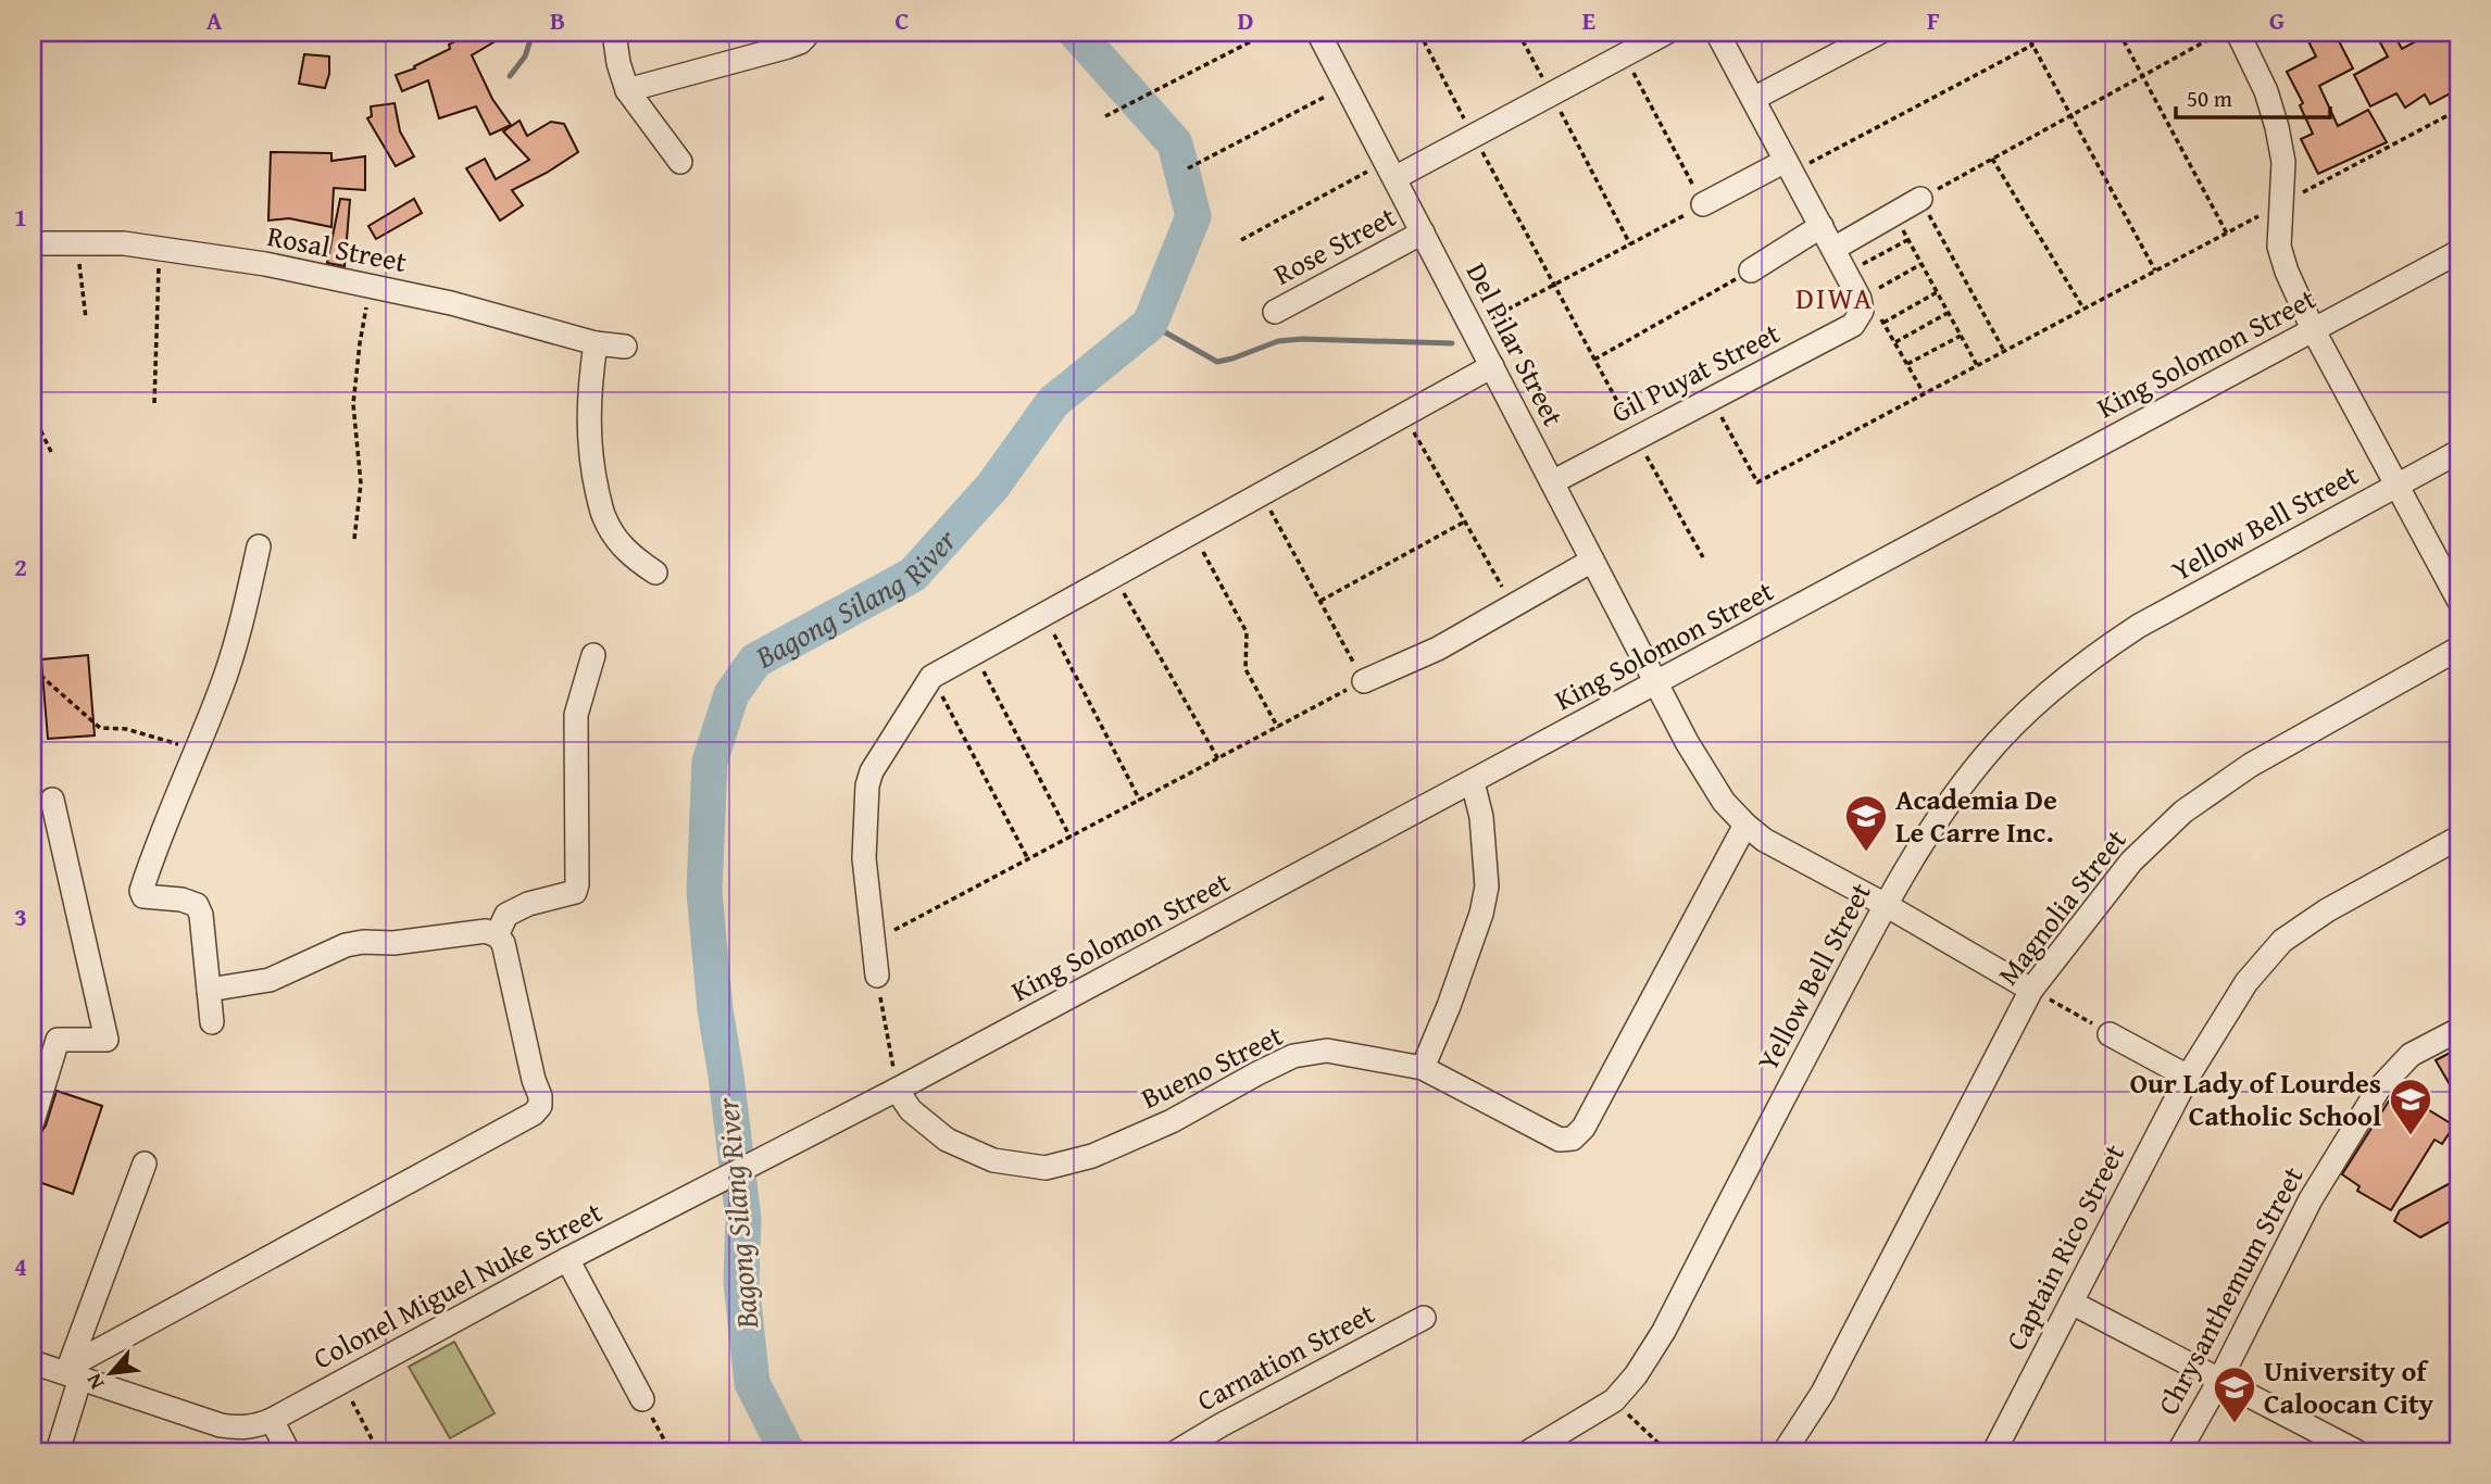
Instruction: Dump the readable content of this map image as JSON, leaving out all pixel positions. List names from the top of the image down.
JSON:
{
  "streets": {
    "street": [
      "Rose Street",
      "Rosal Street",
      "Del Pilar Street",
      "King Solomon Street",
      "Gil Puyat Street",
      "Yellow Bell Street",
      "Magnolia Street",
      "Bueno Street",
      "Captain Rico Street",
      "Colonel Miguel Nuke Street",
      "Chrysanthemum Street",
      "Carnation Street"
    ]
  },
  "crossings": [
    ["Rose Street", "Del Pilar Street"],
    ["Del Pilar Street", "King Solomon Street"],
    ["Del Pilar Street", "Gil Puyat Street"],
    ["King Solomon Street", "Bueno Street"],
    ["King Solomon Street", "Colonel Miguel Nuke Street"],
    ["Bueno Street", "Colonel Miguel Nuke Street"]
  ],
  "districts": ["DIWA"],
  "water": ["Bagong Silang River"],
  "places": {
    "school or university": ["Academia De Le Carre Inc.", "Our Lady of Lourdes Catholic School", "University of Caloocan City"]
  },
  "scale_bar": "50 m",
  "north": "bottom left",
  "grid": {
    "columns": [
      "A",
      "B",
      "C",
      "D",
      "E",
      "F",
      "G"
    ],
    "rows": [
      "1",
      "2",
      "3",
      "4"
    ]
  }
}
